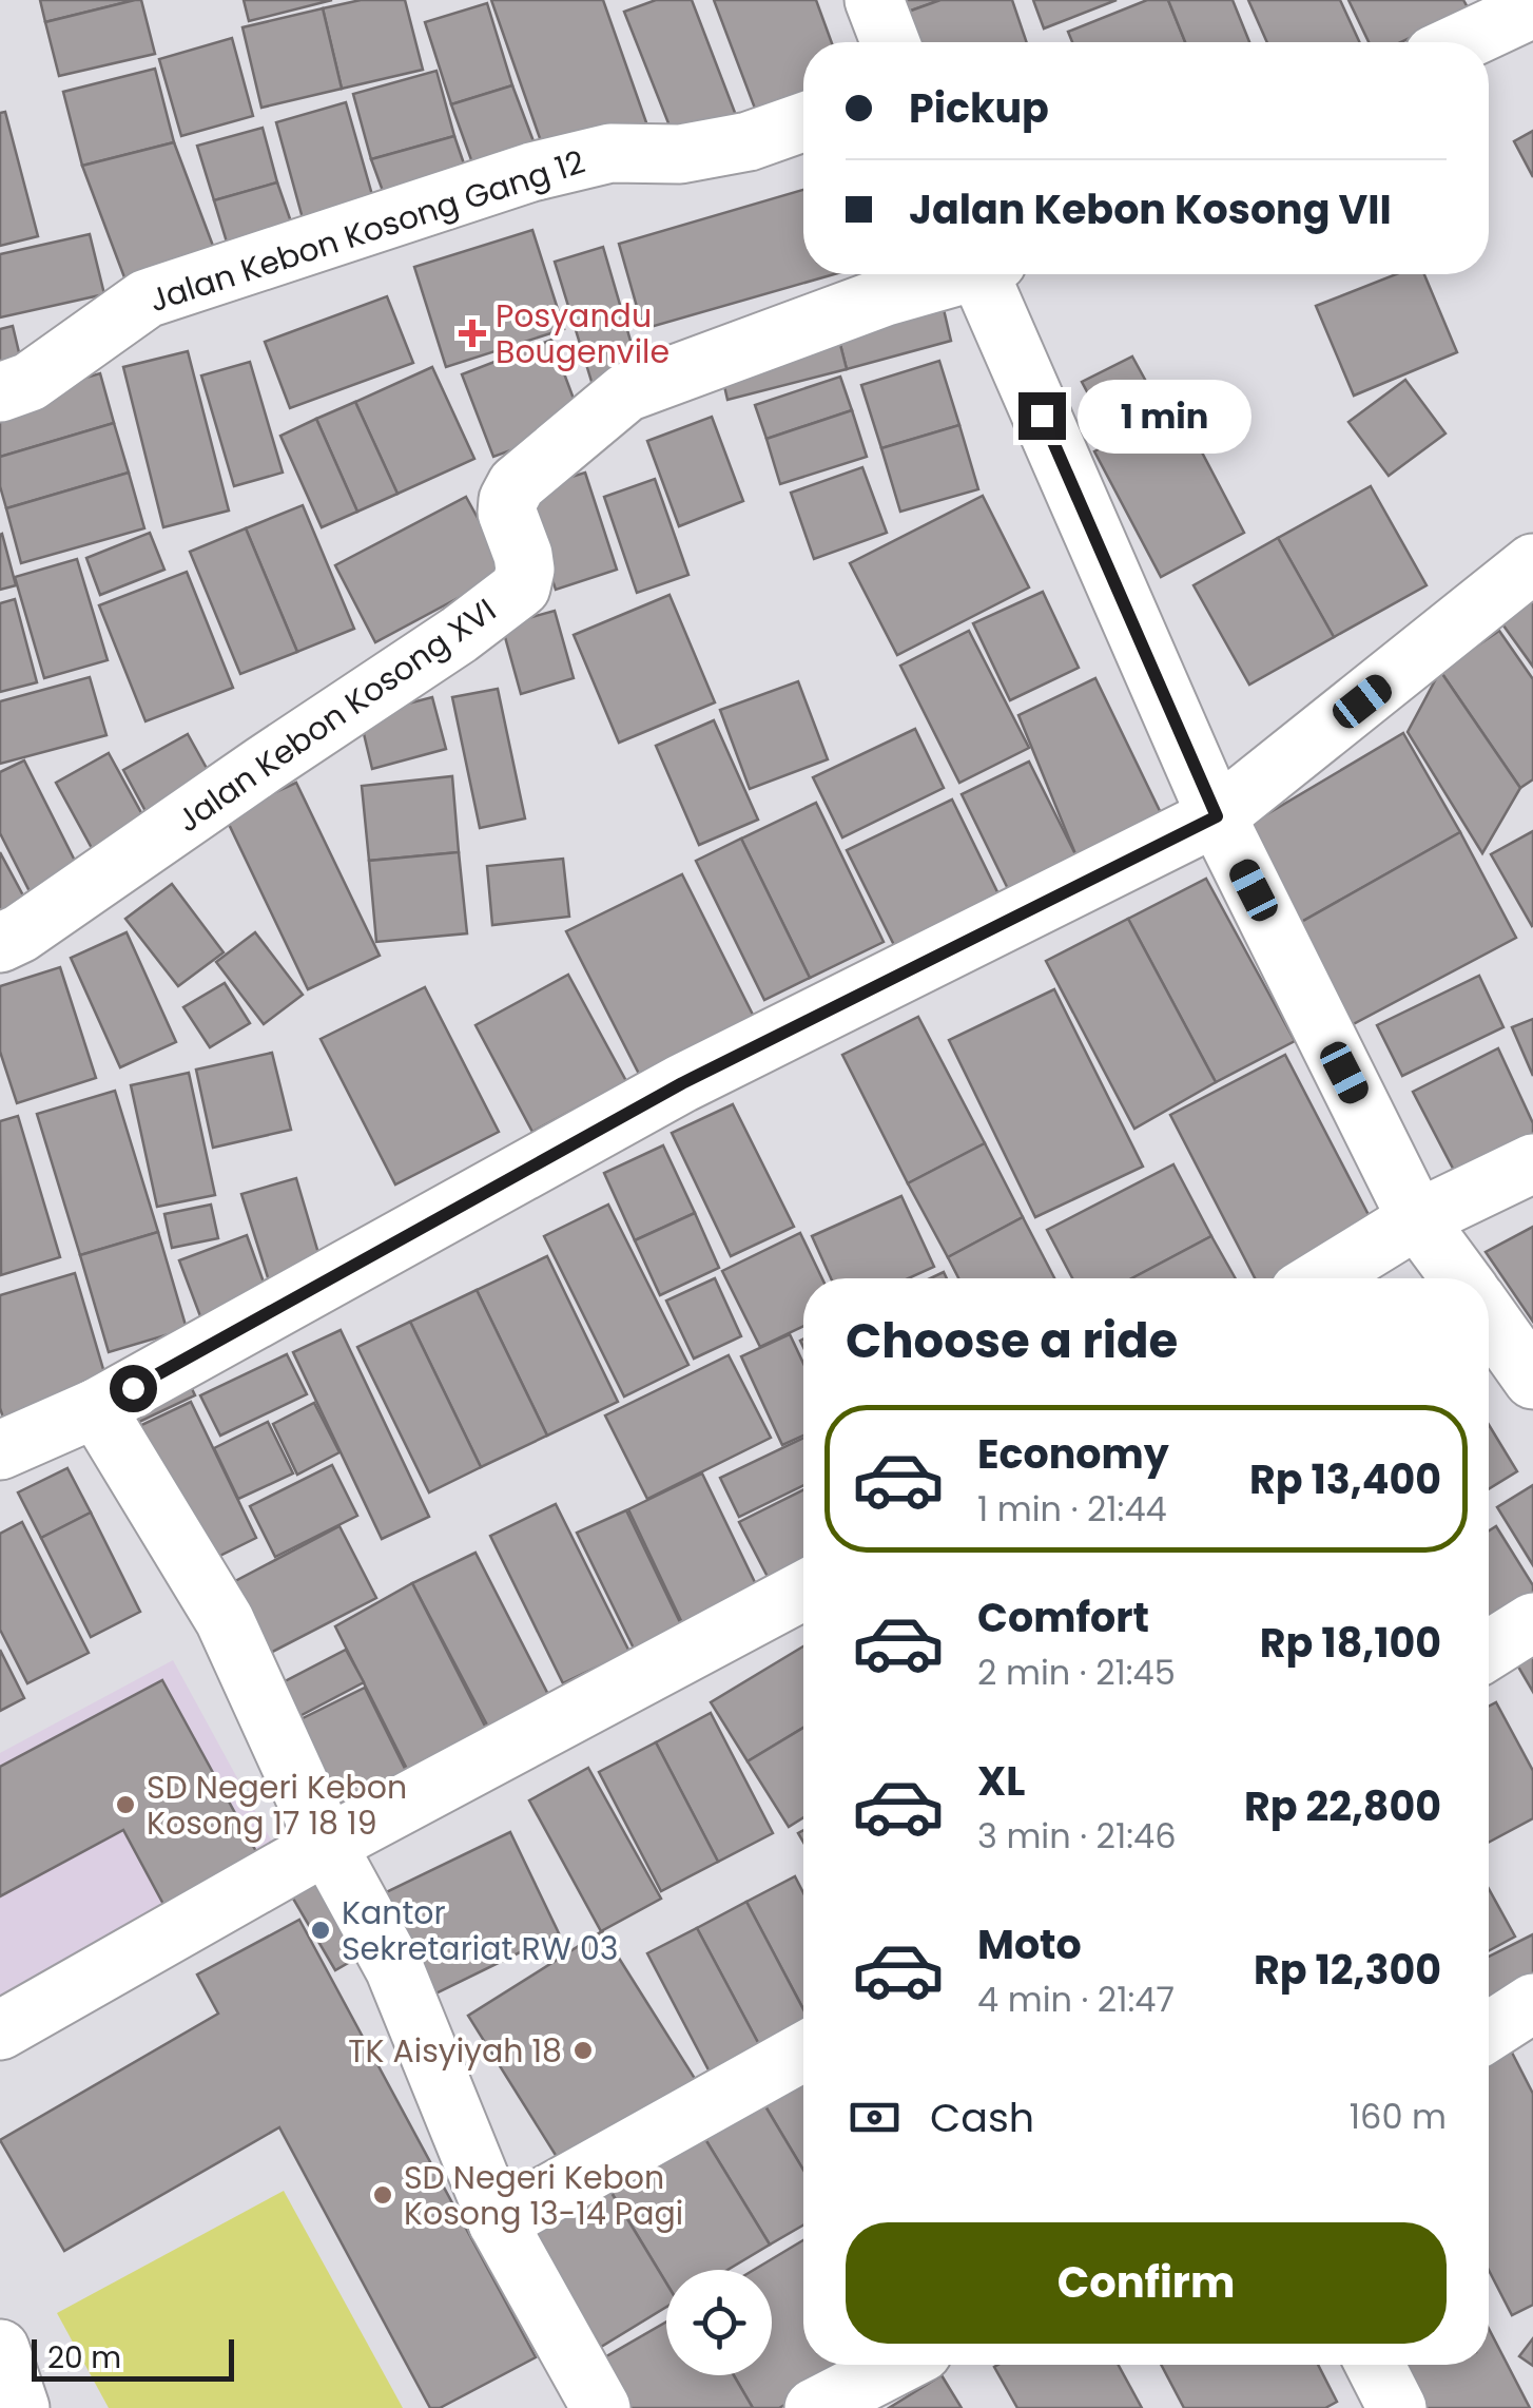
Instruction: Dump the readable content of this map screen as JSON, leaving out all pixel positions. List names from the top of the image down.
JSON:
{
  "streets": {
    "street": ["Jalan Kebon Kosong Gang 12", "Jalan Kebon Kosong XVI"]
  },
  "places": {
    "health": ["Posyandu Bougenvile"],
    "other": [
      "SD Negeri Kebon Kosong 17 18 19",
      "Kantor Sekretariat RW 03",
      "TK Aisyiyah 18",
      "SD Negeri Kebon Kosong 13-14 Pagi"
    ]
  },
  "scale_bar": "20 m",
  "page": {
    "banner": ["Pickup", "Jalan Kebon Kosong VII"],
    "bubble": "1 min",
    "heading": "Choose a ride",
    "list": [
      {
        "name": "Economy",
        "note": "1 min · 21:44",
        "value": "Rp 13,400"
      },
      {
        "name": "Comfort",
        "note": "2 min · 21:45",
        "value": "Rp 18,100"
      },
      {
        "name": "XL",
        "note": "3 min · 21:46",
        "value": "Rp 22,800"
      },
      {
        "name": "Moto",
        "note": "4 min · 21:47",
        "value": "Rp 12,300"
      }
    ],
    "pay": ["Cash", "160 m"],
    "buttons": "Confirm",
    "scale": "20 m"
  }
}
